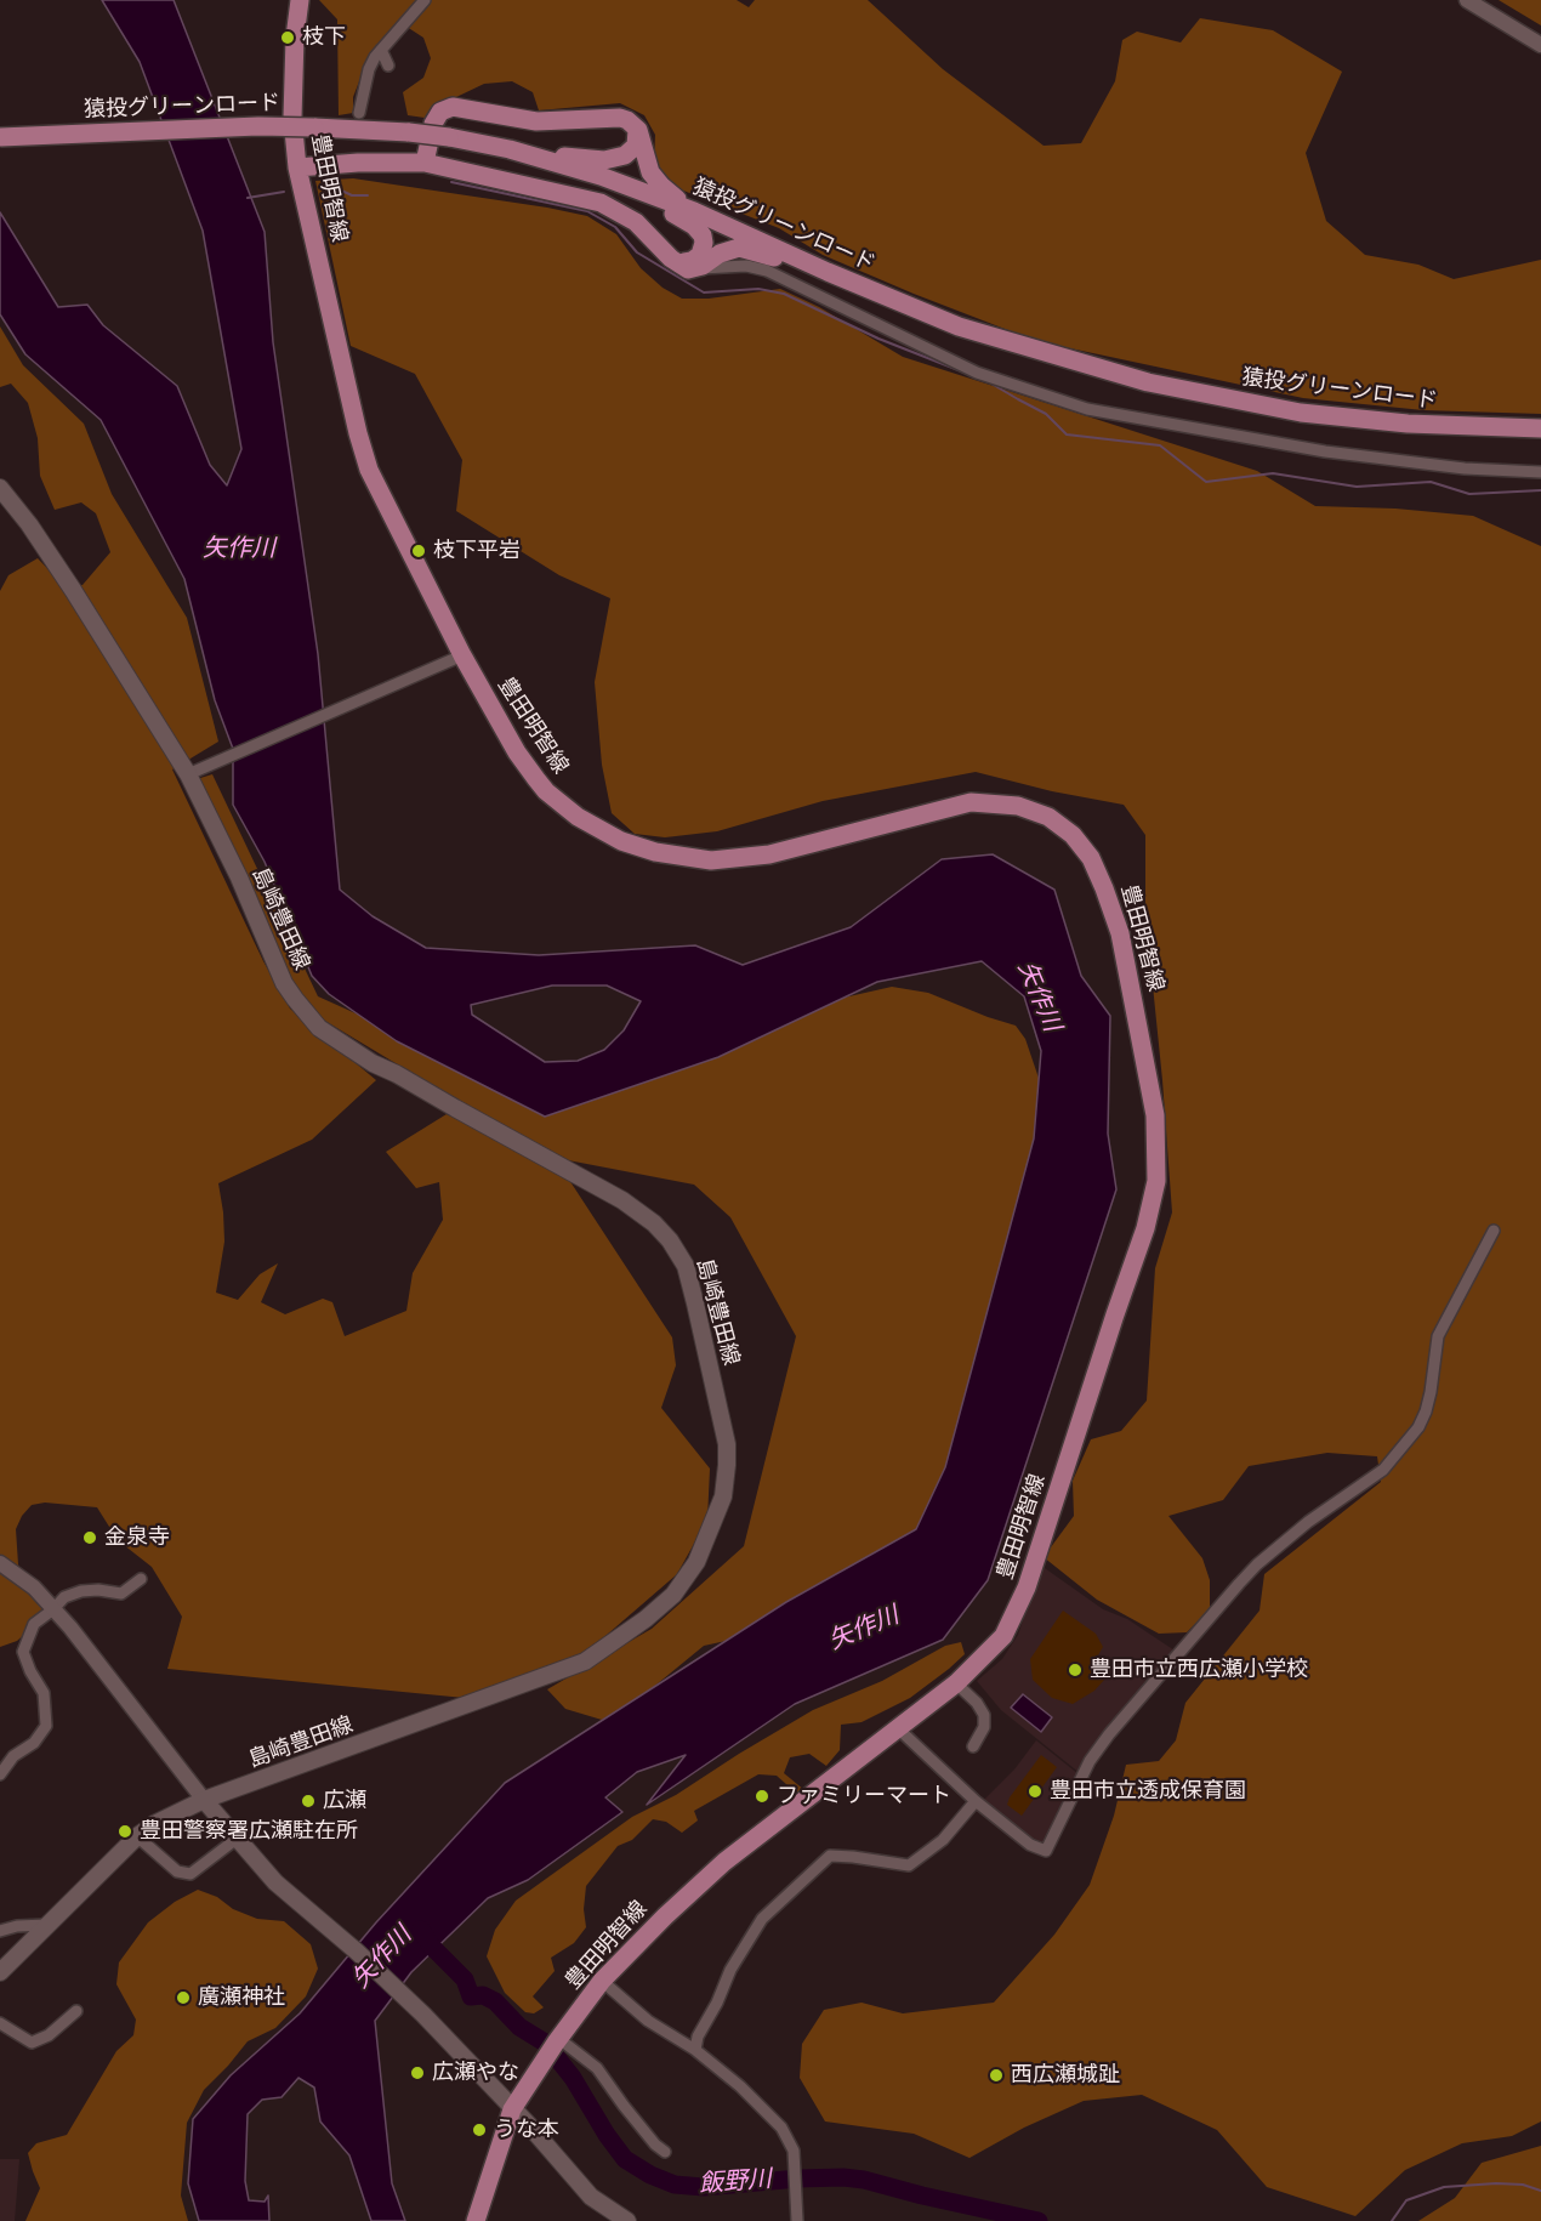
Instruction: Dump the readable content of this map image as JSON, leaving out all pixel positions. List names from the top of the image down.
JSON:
{
  "streets": {
    "main road": ["猿投グリーンロード", "豊田明智線", "島崎豊田線"]
  },
  "water": ["矢作川", "飯野川"],
  "places": [
    "枝下",
    "枝下平岩",
    "金泉寺",
    "豊田市立西広瀬小学校",
    "豊田市立透成保育園",
    "ファミリーマート",
    "広瀬",
    "豊田警察署広瀬駐在所",
    "廣瀬神社",
    "広瀬やな",
    "西広瀬城趾",
    "うな本"
  ]
}
